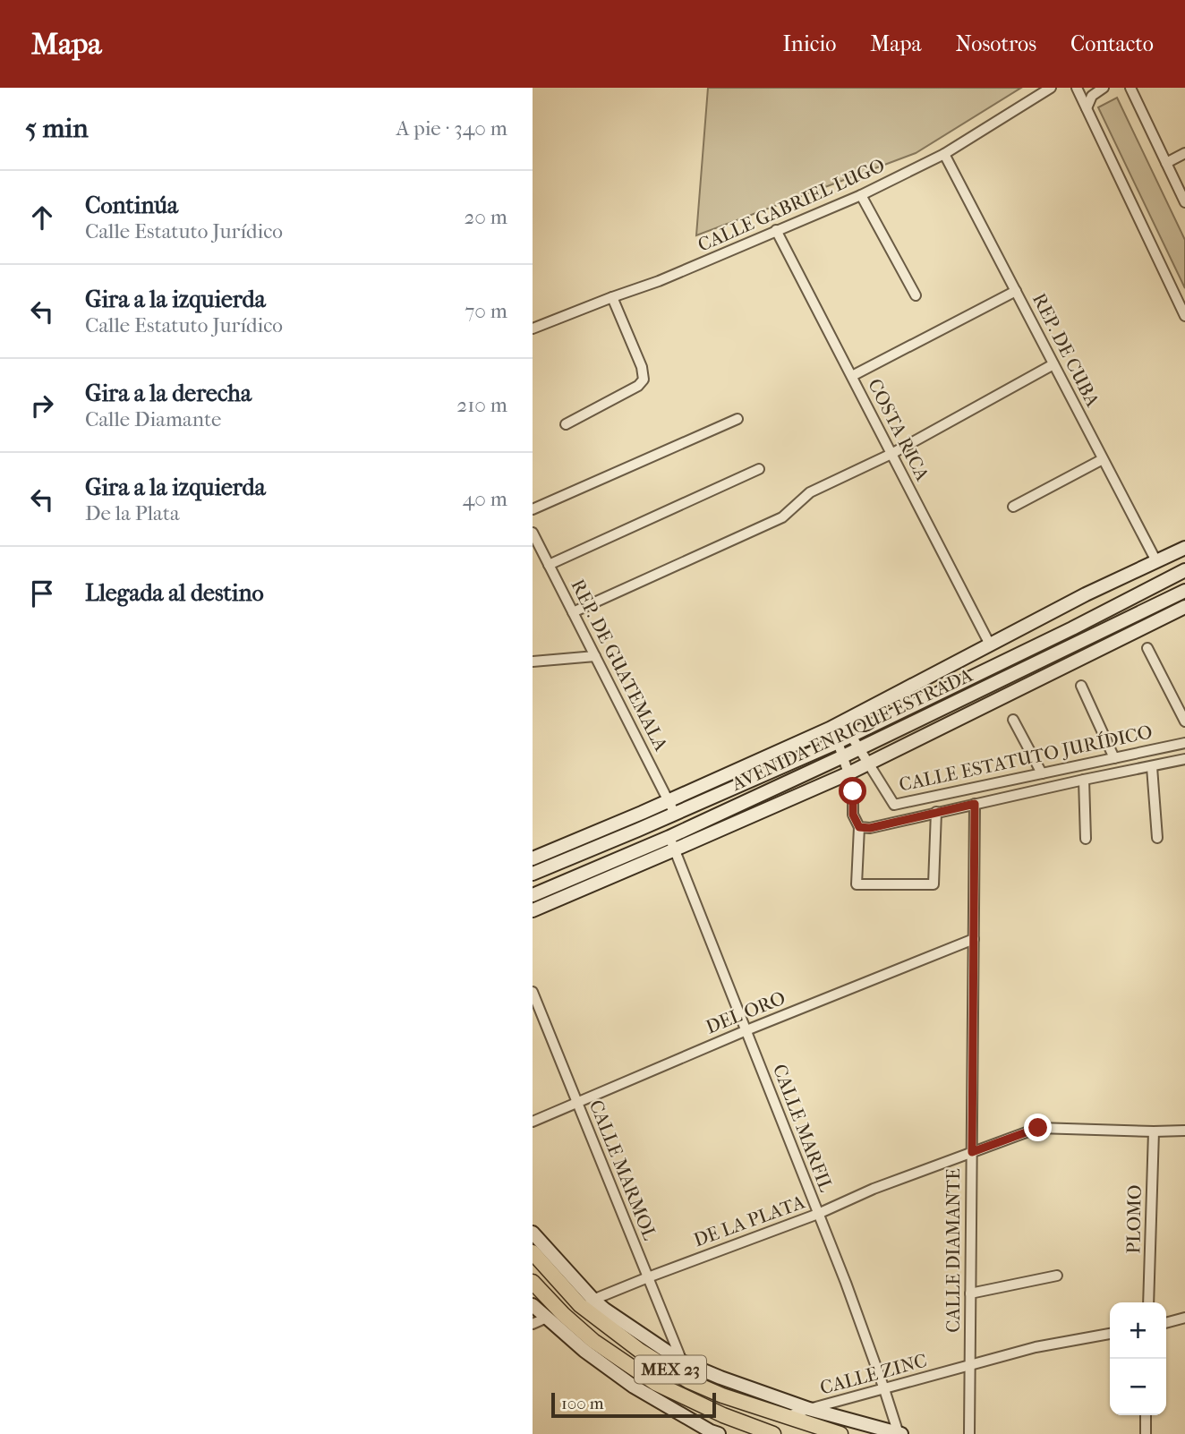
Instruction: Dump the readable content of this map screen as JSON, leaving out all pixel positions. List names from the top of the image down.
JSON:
{
  "streets": {
    "main road": ["MEX 23"],
    "street": [
      "CALLE GABRIEL LUGO",
      "REP. DE CUBA",
      "COSTA RICA",
      "REP. DE GUATEMALA",
      "AVENIDA ENRIQUE ESTRADA",
      "CALLE ESTATUTO JURÍDICO",
      "DEL ORO",
      "CALLE MARFIL",
      "CALLE MARMOL",
      "PLOMO",
      "DE LA PLATA",
      "CALLE DIAMANTE",
      "CALLE ZINC"
    ]
  },
  "crossings": [
    ["CALLE GABRIEL LUGO", "REP. DE CUBA"],
    ["CALLE GABRIEL LUGO", "COSTA RICA"],
    ["REP. DE GUATEMALA", "AVENIDA ENRIQUE ESTRADA"],
    ["AVENIDA ENRIQUE ESTRADA", "CALLE ESTATUTO JURÍDICO"],
    ["AVENIDA ENRIQUE ESTRADA", "CALLE MARFIL"],
    ["CALLE ESTATUTO JURÍDICO", "CALLE DIAMANTE"],
    ["DEL ORO", "CALLE MARFIL"],
    ["DEL ORO", "CALLE MARMOL"],
    ["DEL ORO", "CALLE DIAMANTE"],
    ["CALLE MARFIL", "DE LA PLATA"],
    ["CALLE MARFIL", "CALLE ZINC"],
    ["CALLE MARMOL", "DE LA PLATA"],
    ["PLOMO", "DE LA PLATA"],
    ["DE LA PLATA", "CALLE DIAMANTE"],
    ["DE LA PLATA", "MEX 23"],
    ["CALLE DIAMANTE", "CALLE ZINC"],
    ["MEX 23", "CALLE ZINC"]
  ],
  "scale_bar": "100 m",
  "page": {
    "header": "Mapa",
    "nav": [
      "Inicio",
      "Mapa",
      "Nosotros",
      "Contacto"
    ],
    "heading": ["5 min", "A pie · 340 m"],
    "list": [
      ["Continúa", "Calle Estatuto Jurídico", "20 m"],
      ["Gira a la izquierda", "Calle Estatuto Jurídico", "70 m"],
      ["Gira a la derecha", "Calle Diamante", "210 m"],
      ["Gira a la izquierda", "De la Plata", "40 m"],
      "Llegada al destino"
    ],
    "map_buttons": ["+", "−"],
    "scale": "100 m"
  }
}
